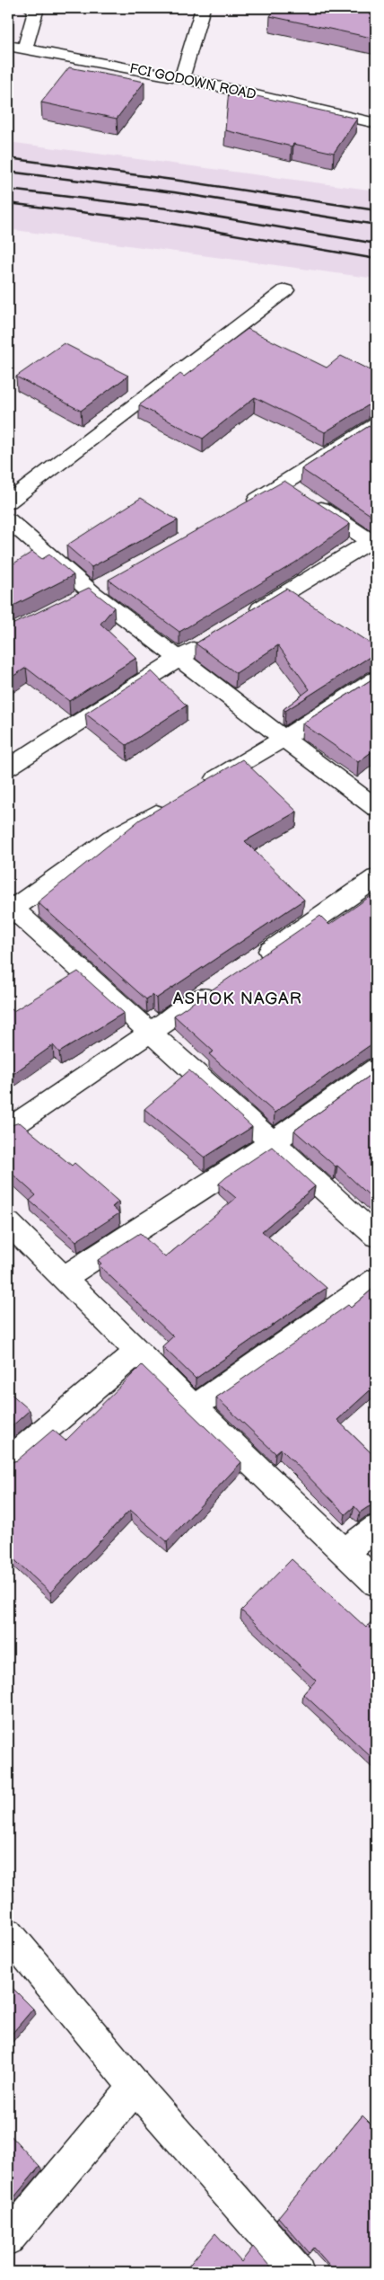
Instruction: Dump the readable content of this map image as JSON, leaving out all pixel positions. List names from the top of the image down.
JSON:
{
  "streets": {
    "street": ["FCI GODOWN ROAD"]
  },
  "districts": ["ASHOK NAGAR"]
}
